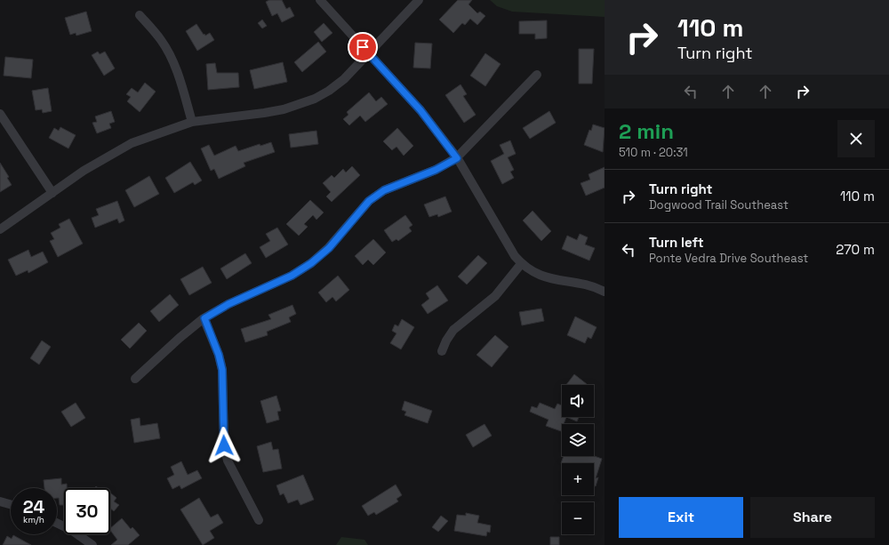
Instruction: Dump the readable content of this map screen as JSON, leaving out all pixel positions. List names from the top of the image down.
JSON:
{
  "page": {
    "turn": ["110 m", "Turn right"],
    "heading": ["2 min", "510 m · 20:31"],
    "list": [
      {
        "name": "Turn right",
        "note": "Dogwood Trail Southeast",
        "value": "110 m"
      },
      {
        "name": "Turn left",
        "note": "Ponte Vedra Drive Southeast",
        "value": "270 m"
      }
    ],
    "map_buttons": ["+", "−"],
    "speed": "24 km/h",
    "limit": "30",
    "buttons": ["Exit", "Share"]
  }
}
